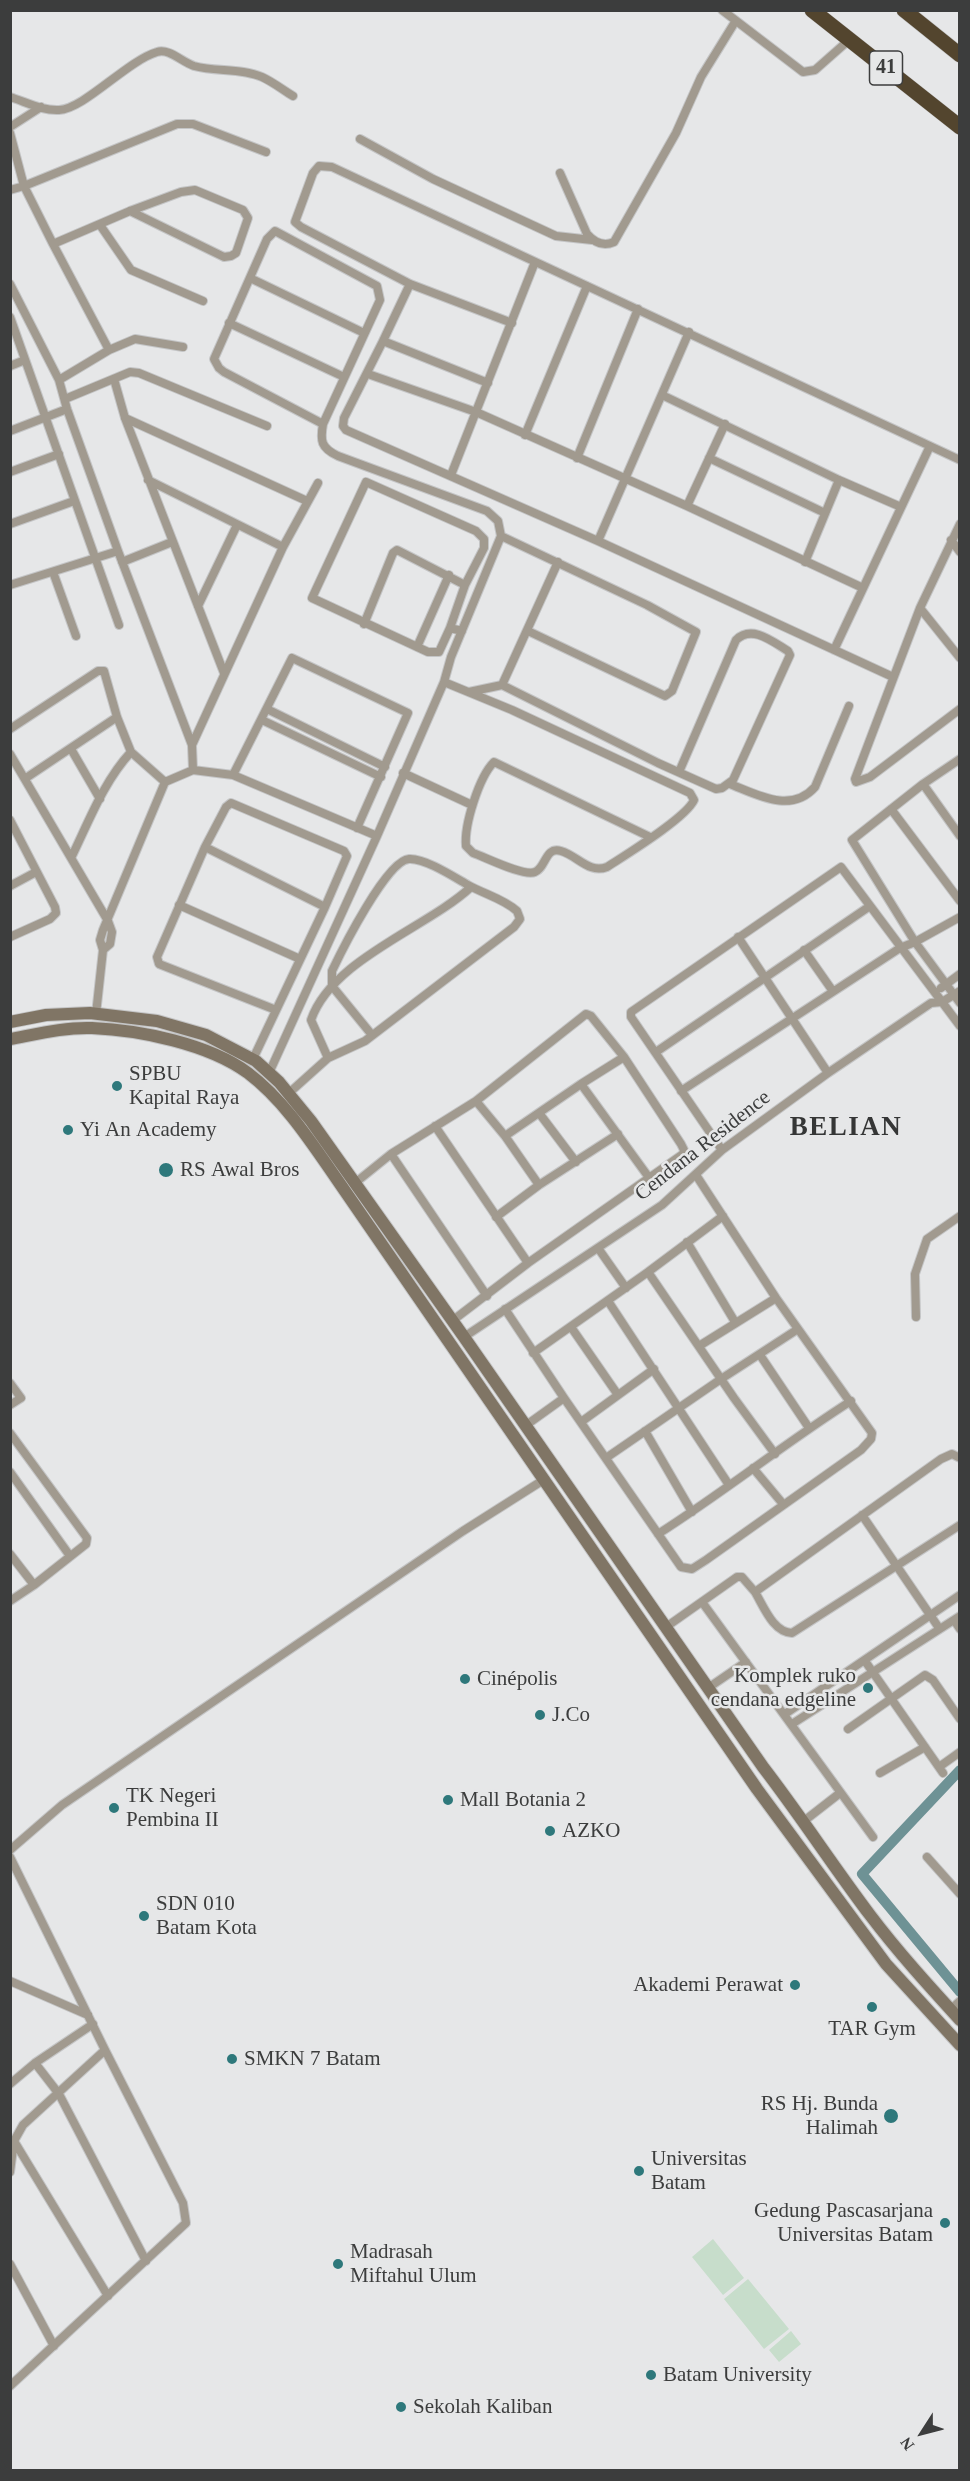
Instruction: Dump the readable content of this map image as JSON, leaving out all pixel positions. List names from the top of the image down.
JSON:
{
  "streets": {
    "highway": ["41"],
    "street": ["Cendana Residence"]
  },
  "districts": ["BELIAN"],
  "places": [
    "SPBU Kapital Raya",
    "Yi An Academy",
    "RS Awal Bros",
    "Cinépolis",
    "Komplek ruko cendana edgeline",
    "J.Co",
    "Mall Botania 2",
    "TK Negeri Pembina II",
    "AZKO",
    "SDN 010 Batam Kota",
    "Akademi Perawat",
    "TAR Gym",
    "SMKN 7 Batam",
    "RS Hj. Bunda Halimah",
    "Universitas Batam",
    "Gedung Pascasarjana Universitas Batam",
    "Madrasah Miftahul Ulum",
    "Batam University",
    "Sekolah Kaliban"
  ],
  "north": "bottom left"
}
